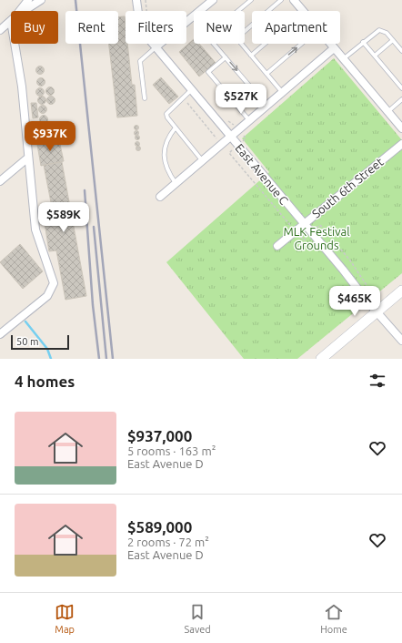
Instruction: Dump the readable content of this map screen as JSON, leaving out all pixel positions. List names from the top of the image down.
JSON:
{
  "streets": {
    "street": ["East Avenue C", "South 6th Street"]
  },
  "crossings": [
    ["East Avenue C", "South 6th Street"]
  ],
  "parks": ["MLK Festival Grounds"],
  "scale_bar": "50 m",
  "page": {
    "chip": [
      "Buy",
      "Rent",
      "Filters",
      "New",
      "Apartment"
    ],
    "price": [
      "$527K",
      "$937K",
      "$589K",
      "$465K"
    ],
    "scale": "50 m",
    "heading": "4 homes",
    "list": [
      {
        "name": "$937,000",
        "note": "5 rooms · 163 m² · East Avenue D"
      },
      {
        "name": "$589,000",
        "note": "2 rooms · 72 m² · East Avenue D"
      }
    ],
    "tabs": ["Map", "Saved", "Home"]
  }
}
